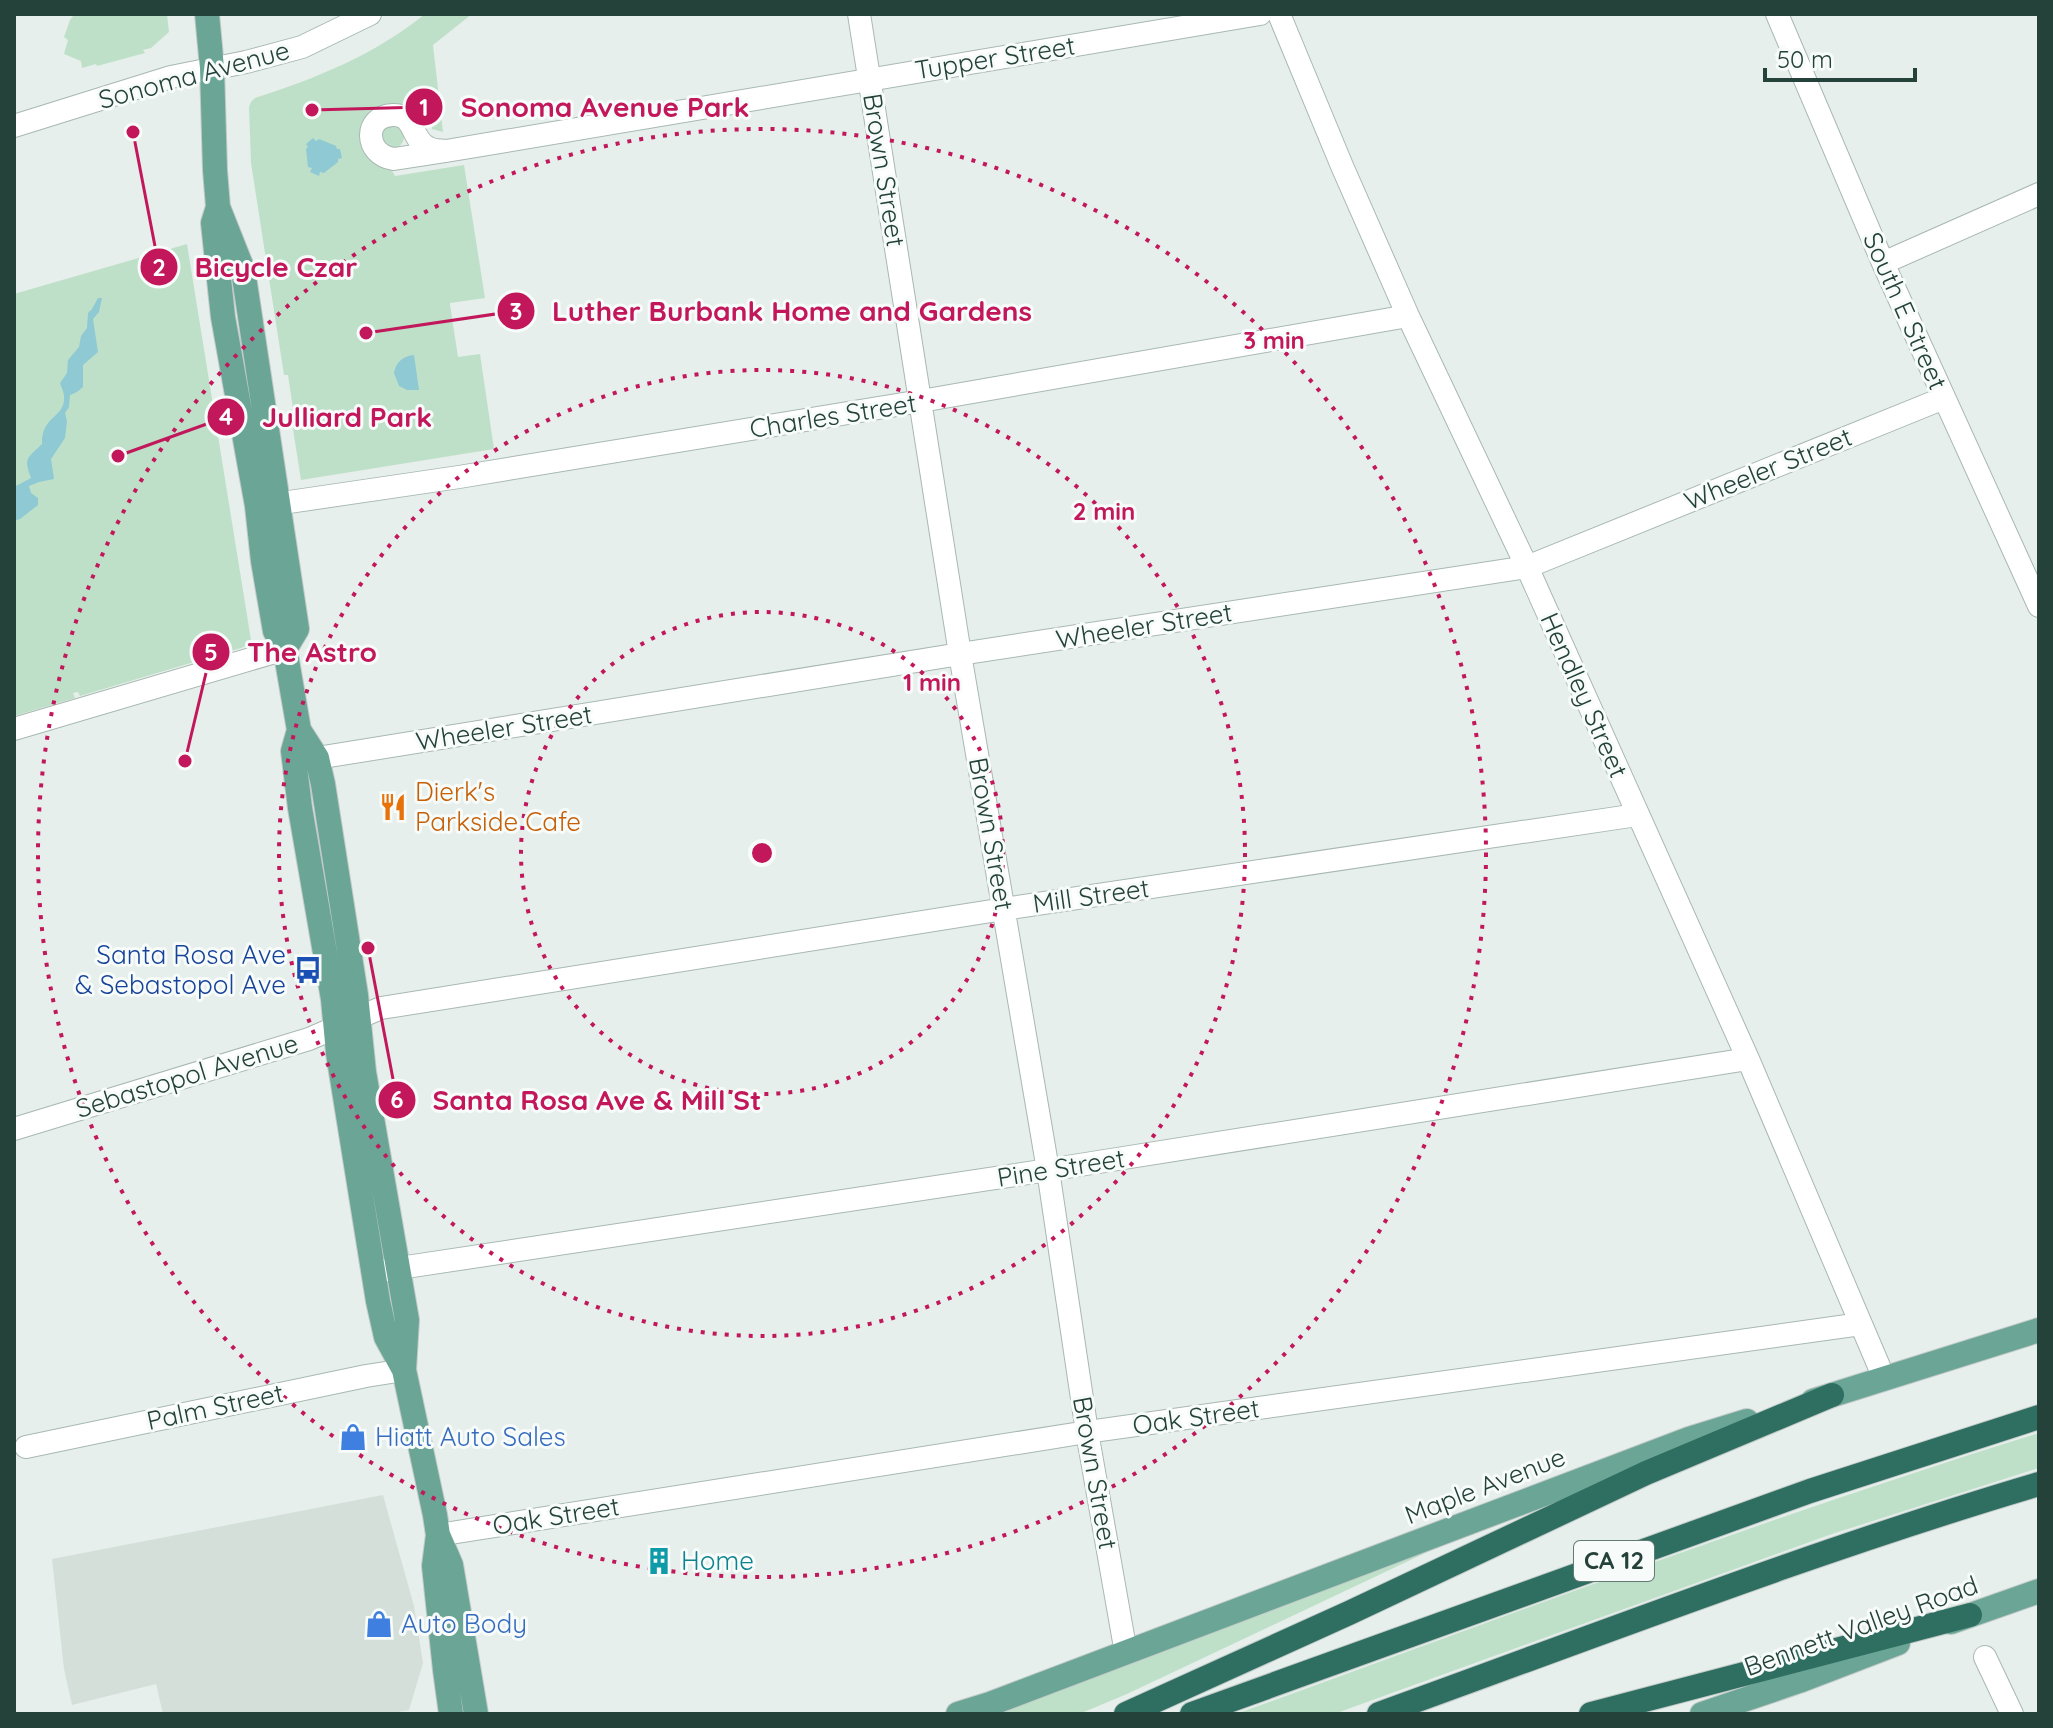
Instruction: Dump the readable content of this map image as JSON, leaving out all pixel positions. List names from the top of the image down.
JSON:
{
  "streets": {
    "highway": ["CA 12"],
    "main road": ["Maple Avenue", "Bennett Valley Road"],
    "street": [
      "Tupper Street",
      "Sonoma Avenue",
      "Brown Street",
      "South E Street",
      "Charles Street",
      "Wheeler Street",
      "Hendley Street",
      "Mill Street",
      "Sebastopol Avenue",
      "Pine Street",
      "Palm Street",
      "Oak Street"
    ]
  },
  "crossings": [
    ["Tupper Street", "Brown Street"],
    ["Brown Street", "Charles Street"],
    ["Brown Street", "Wheeler Street"],
    ["Brown Street", "Mill Street"],
    ["Brown Street", "Pine Street"],
    ["Brown Street", "Oak Street"],
    ["Brown Street", "Maple Avenue"],
    ["South E Street", "Wheeler Street"],
    ["Charles Street", "Hendley Street"],
    ["Wheeler Street", "Hendley Street"],
    ["Hendley Street", "Mill Street"],
    ["Hendley Street", "Pine Street"],
    ["Hendley Street", "Oak Street"],
    ["Hendley Street", "Maple Avenue"],
    ["Mill Street", "Sebastopol Avenue"]
  ],
  "places": {
    "other": [
      "Sonoma Avenue Park",
      "Bicycle Czar",
      "Luther Burbank Home and Gardens",
      "Julliard Park",
      "The Astro",
      "Santa Rosa Ave & Mill St"
    ],
    "restaurant": ["Dierk's Parkside Cafe"],
    "bus stop": ["Santa Rosa Ave & Sebastopol Ave"],
    "shop": ["Hiatt Auto Sales", "Auto Body"],
    "building": ["Home"]
  },
  "scale_bar": "50 m",
  "rings": ["3 min", "2 min", "1 min"]
}
